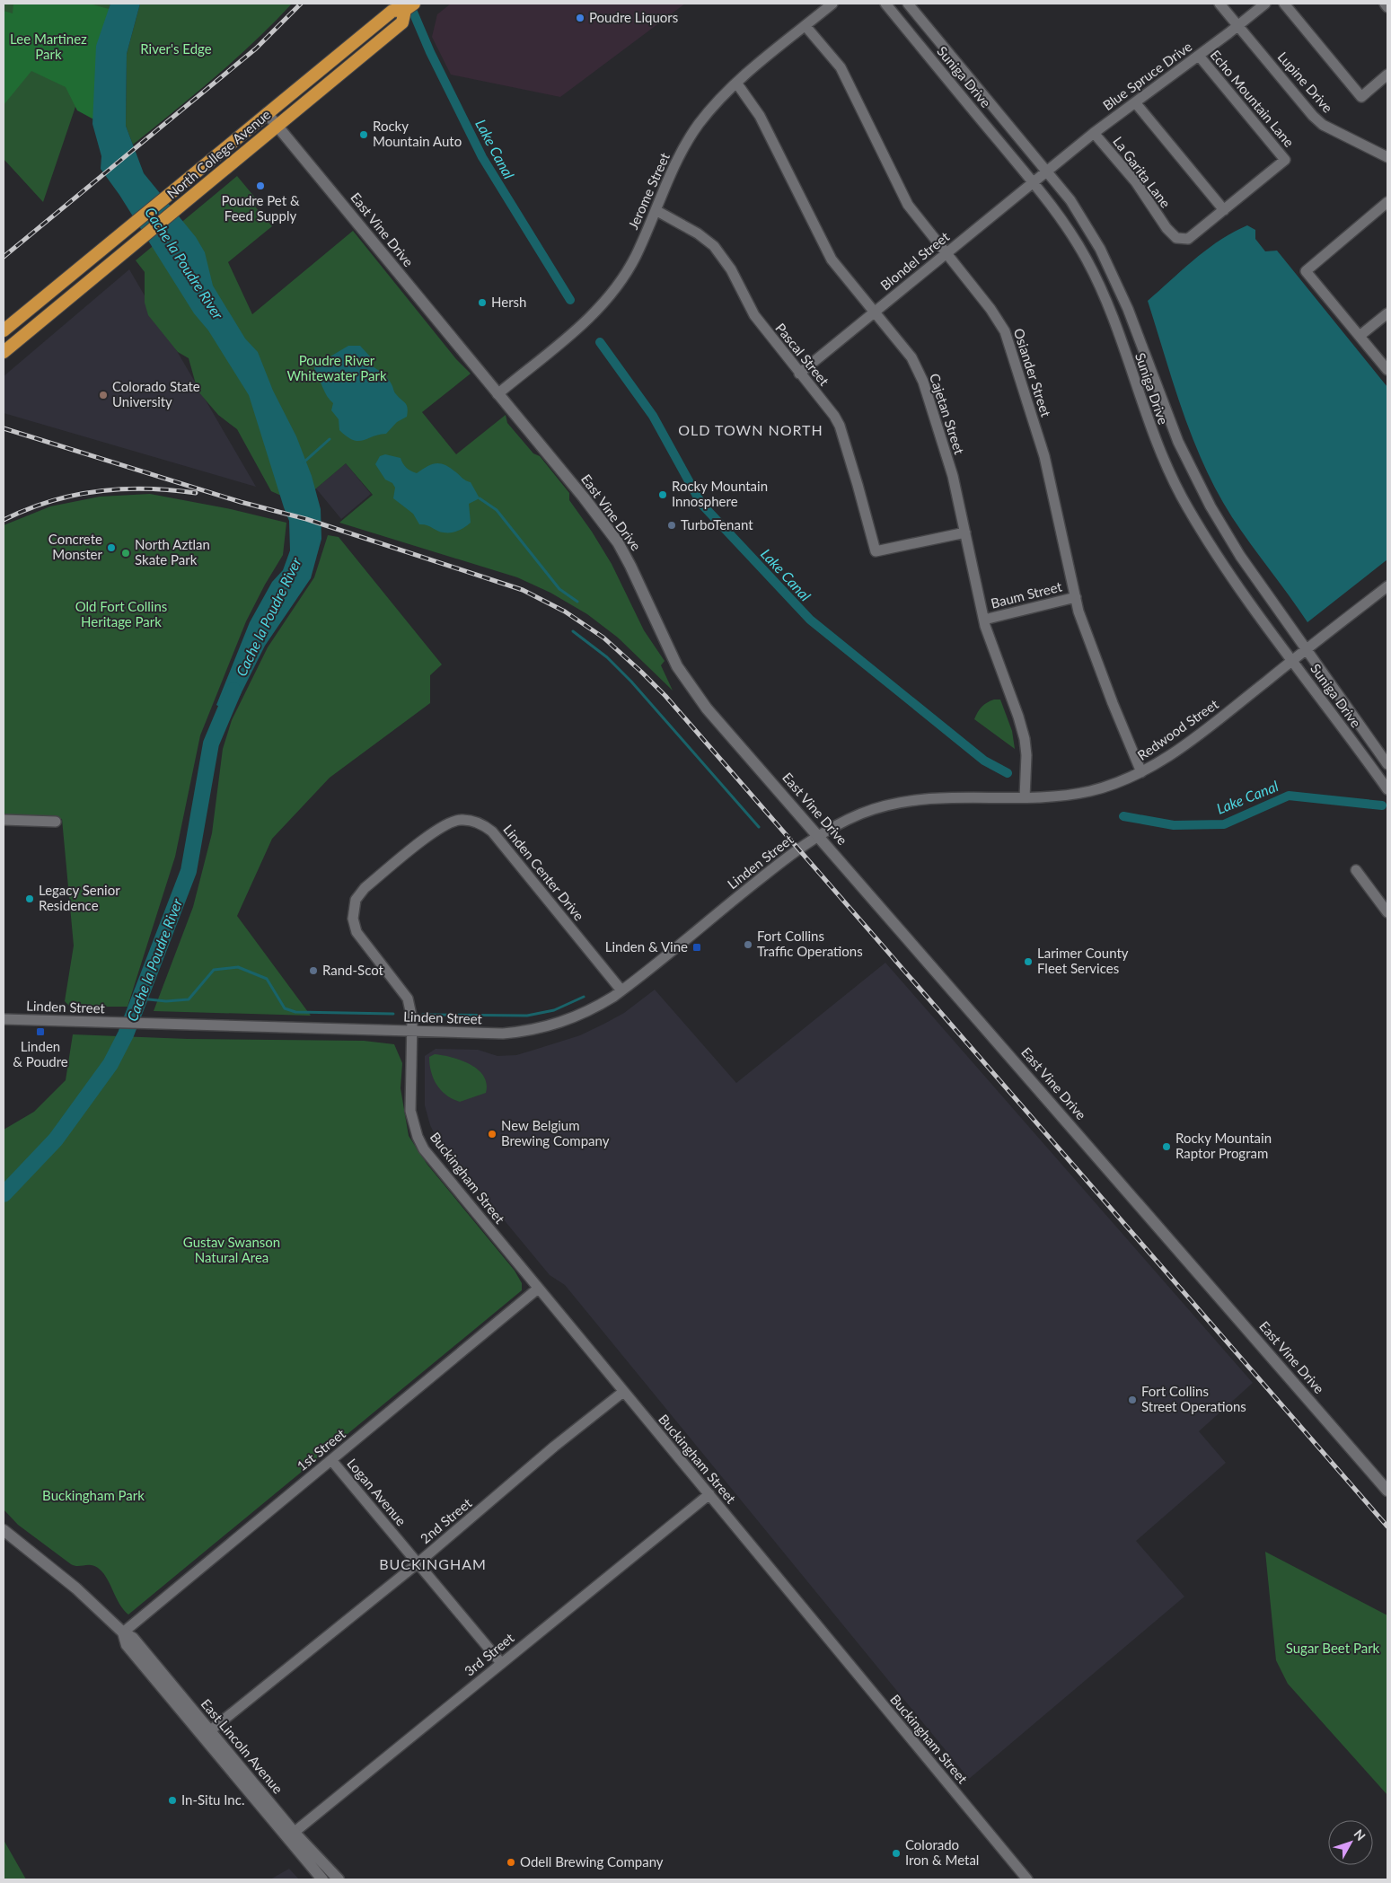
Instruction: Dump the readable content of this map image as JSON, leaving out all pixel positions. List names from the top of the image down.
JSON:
{
  "streets": {
    "highway": ["North College Avenue"],
    "main road": ["East Vine Drive", "East Lincoln Avenue"],
    "street": [
      "Blue Spruce Drive",
      "Suniga Drive",
      "Lupine Drive",
      "Echo Mountain Lane",
      "La Garita Lane",
      "Jerome Street",
      "Blondel Street",
      "Pascal Street",
      "Osiander Street",
      "Cajetan Street",
      "Baum Street",
      "Redwood Street",
      "Linden Street",
      "Linden Center Drive",
      "Buckingham Street",
      "1st Street",
      "Logan Avenue",
      "2nd Street",
      "3rd Street"
    ]
  },
  "crossings": [
    ["Blue Spruce Drive", "Suniga Drive"],
    ["Blue Spruce Drive", "Lupine Drive"],
    ["Blue Spruce Drive", "Echo Mountain Lane"],
    ["Blue Spruce Drive", "La Garita Lane"],
    ["Blue Spruce Drive", "Blondel Street"],
    ["Suniga Drive", "Blondel Street"],
    ["Suniga Drive", "Redwood Street"],
    ["Echo Mountain Lane", "La Garita Lane"],
    ["North College Avenue", "East Vine Drive"],
    ["Jerome Street", "East Vine Drive"],
    ["Jerome Street", "Pascal Street"],
    ["Jerome Street", "Osiander Street"],
    ["Jerome Street", "Cajetan Street"],
    ["East Vine Drive", "Redwood Street"],
    ["East Vine Drive", "Linden Street"],
    ["Blondel Street", "Pascal Street"],
    ["Blondel Street", "Osiander Street"],
    ["Blondel Street", "Cajetan Street"],
    ["Pascal Street", "Cajetan Street"],
    ["Osiander Street", "Baum Street"],
    ["Osiander Street", "Redwood Street"],
    ["Cajetan Street", "Baum Street"],
    ["Cajetan Street", "Redwood Street"],
    ["Redwood Street", "Linden Street"],
    ["Linden Street", "Linden Center Drive"],
    ["Linden Street", "Buckingham Street"],
    ["Linden Center Drive", "Buckingham Street"],
    ["Buckingham Street", "1st Street"],
    ["Buckingham Street", "2nd Street"],
    ["Buckingham Street", "3rd Street"],
    ["1st Street", "Logan Avenue"],
    ["1st Street", "East Lincoln Avenue"],
    ["Logan Avenue", "2nd Street"],
    ["Logan Avenue", "3rd Street"],
    ["2nd Street", "East Lincoln Avenue"],
    ["3rd Street", "East Lincoln Avenue"]
  ],
  "districts": ["OLD TOWN NORTH", "BUCKINGHAM"],
  "water": ["Lake Canal", "Cache la Poudre River"],
  "parks": [
    "Lee Martinez Park",
    "River's Edge",
    "Poudre River Whitewater Park",
    "Old Fort Collins Heritage Park",
    "Gustav Swanson Natural Area",
    "Buckingham Park",
    "Sugar Beet Park"
  ],
  "places": {
    "other": [
      "Poudre Liquors",
      "Rocky Mountain Auto",
      "Poudre Pet & Feed Supply",
      "Hersh",
      "Colorado State University",
      "Rocky Mountain Innosphere",
      "TurboTenant",
      "Concrete Monster",
      "North Aztlan Skate Park",
      "Legacy Senior Residence",
      "Fort Collins Traffic Operations",
      "Larimer County Fleet Services",
      "Rand-Scot",
      "New Belgium Brewing Company",
      "Rocky Mountain Raptor Program",
      "Fort Collins Street Operations",
      "In-Situ Inc.",
      "Colorado Iron & Metal",
      "Odell Brewing Company"
    ],
    "transit": ["Linden & Vine", "Linden & Poudre"]
  },
  "north": "top right"
}
